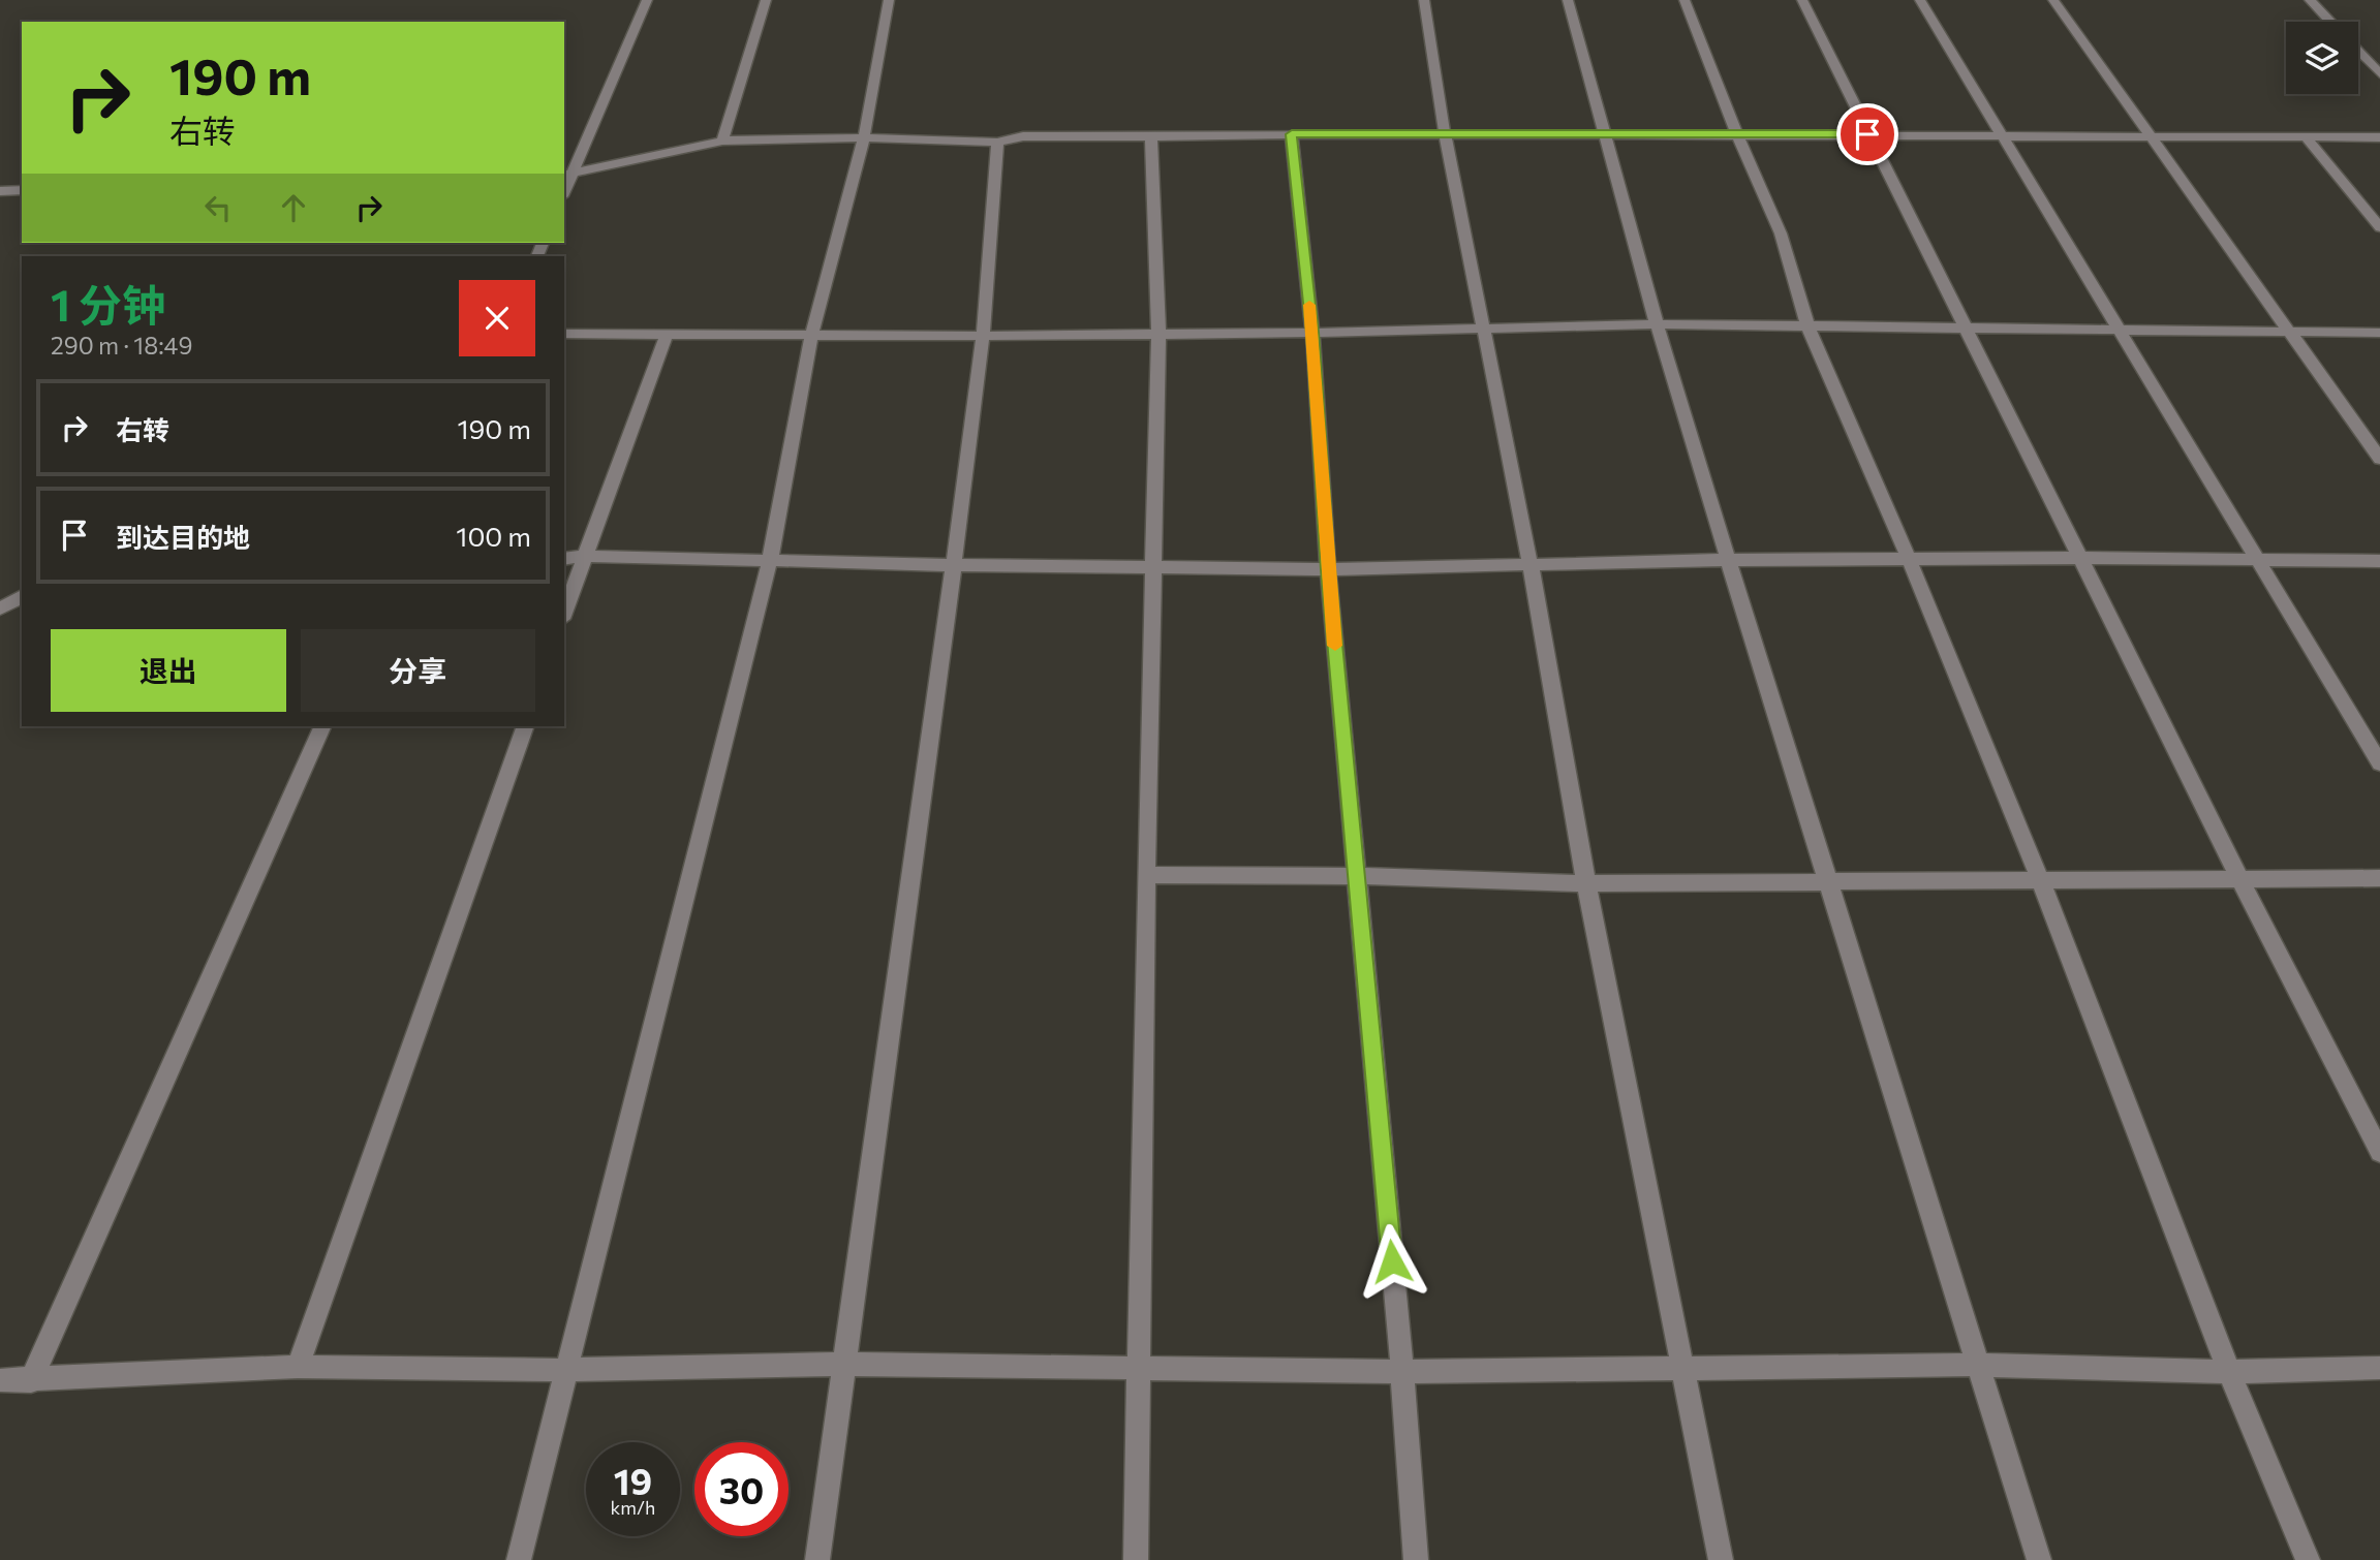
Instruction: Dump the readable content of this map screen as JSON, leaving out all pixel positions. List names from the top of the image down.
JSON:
{
  "page": {
    "turn": ["190 m", "右转"],
    "heading": ["1 分钟", "290 m · 18:49"],
    "list": [
      {
        "name": "右转",
        "value": "190 m"
      },
      {
        "name": "到达目的地",
        "value": "100 m"
      }
    ],
    "buttons": ["退出", "分享"],
    "speed": "19 km/h",
    "limit": "30"
  }
}
